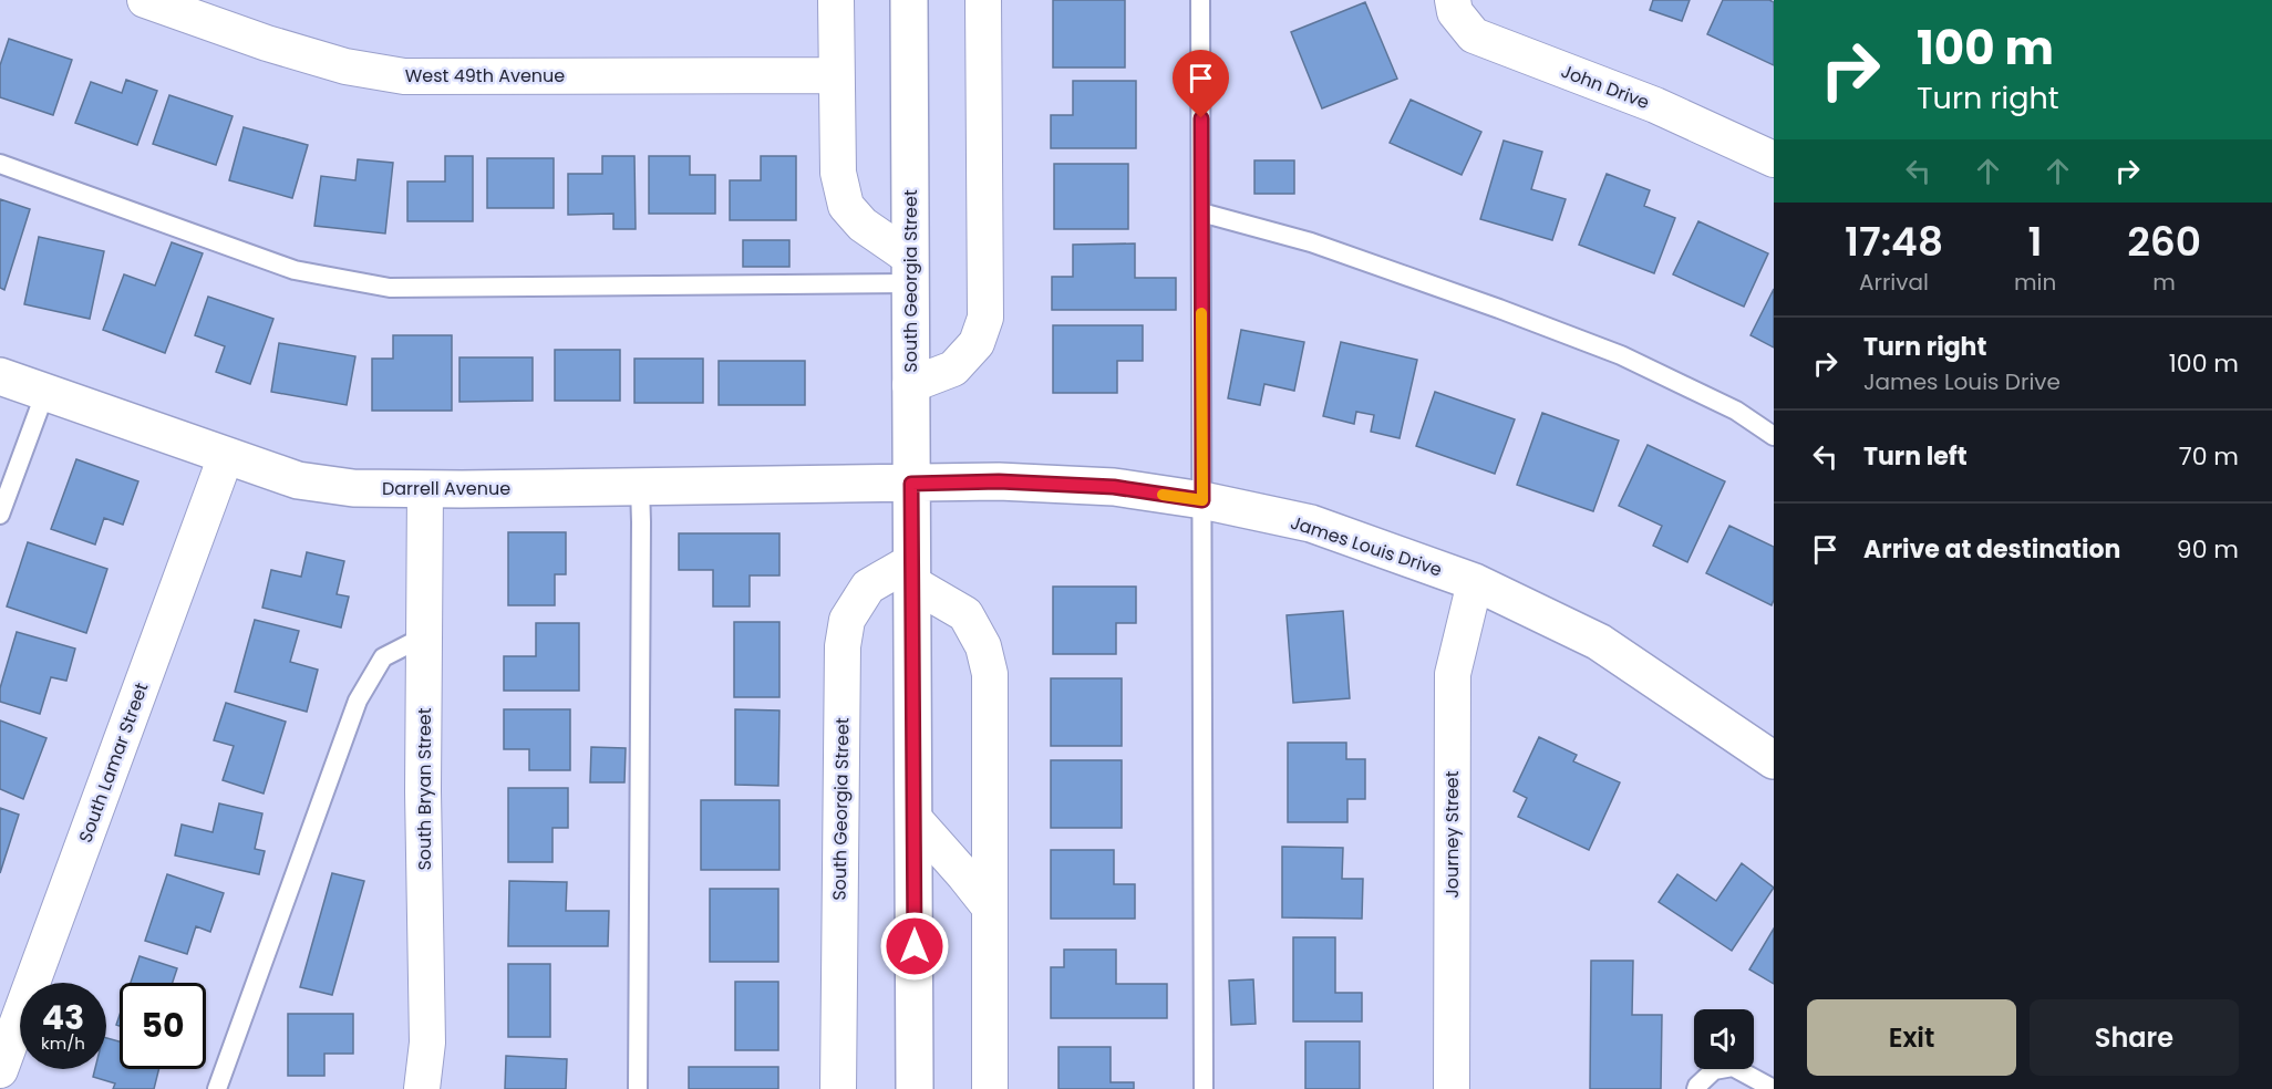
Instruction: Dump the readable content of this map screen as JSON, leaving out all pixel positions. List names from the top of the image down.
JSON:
{
  "streets": {
    "main road": ["South Georgia Street", "Darrell Avenue", "James Louis Drive"],
    "street": [
      "West 49th Avenue",
      "John Drive",
      "South Lamar Street",
      "South Bryan Street",
      "Journey Street"
    ]
  },
  "crossings": [
    ["South Georgia Street", "Darrell Avenue"],
    ["South Georgia Street", "James Louis Drive"],
    ["Darrell Avenue", "James Louis Drive"],
    ["Darrell Avenue", "South Lamar Street"],
    ["Darrell Avenue", "South Bryan Street"],
    ["James Louis Drive", "Journey Street"]
  ],
  "page": {
    "turn": ["100 m", "Turn right"],
    "eta": [
      "17:48",
      "Arrival",
      "1",
      "min",
      "260",
      "m"
    ],
    "list": [
      {
        "name": "Turn right",
        "note": "James Louis Drive",
        "value": "100 m"
      },
      {
        "name": "Turn left",
        "value": "70 m"
      },
      {
        "name": "Arrive at destination",
        "value": "90 m"
      }
    ],
    "speed": "43 km/h",
    "limit": "50",
    "buttons": ["Exit", "Share"]
  }
}
